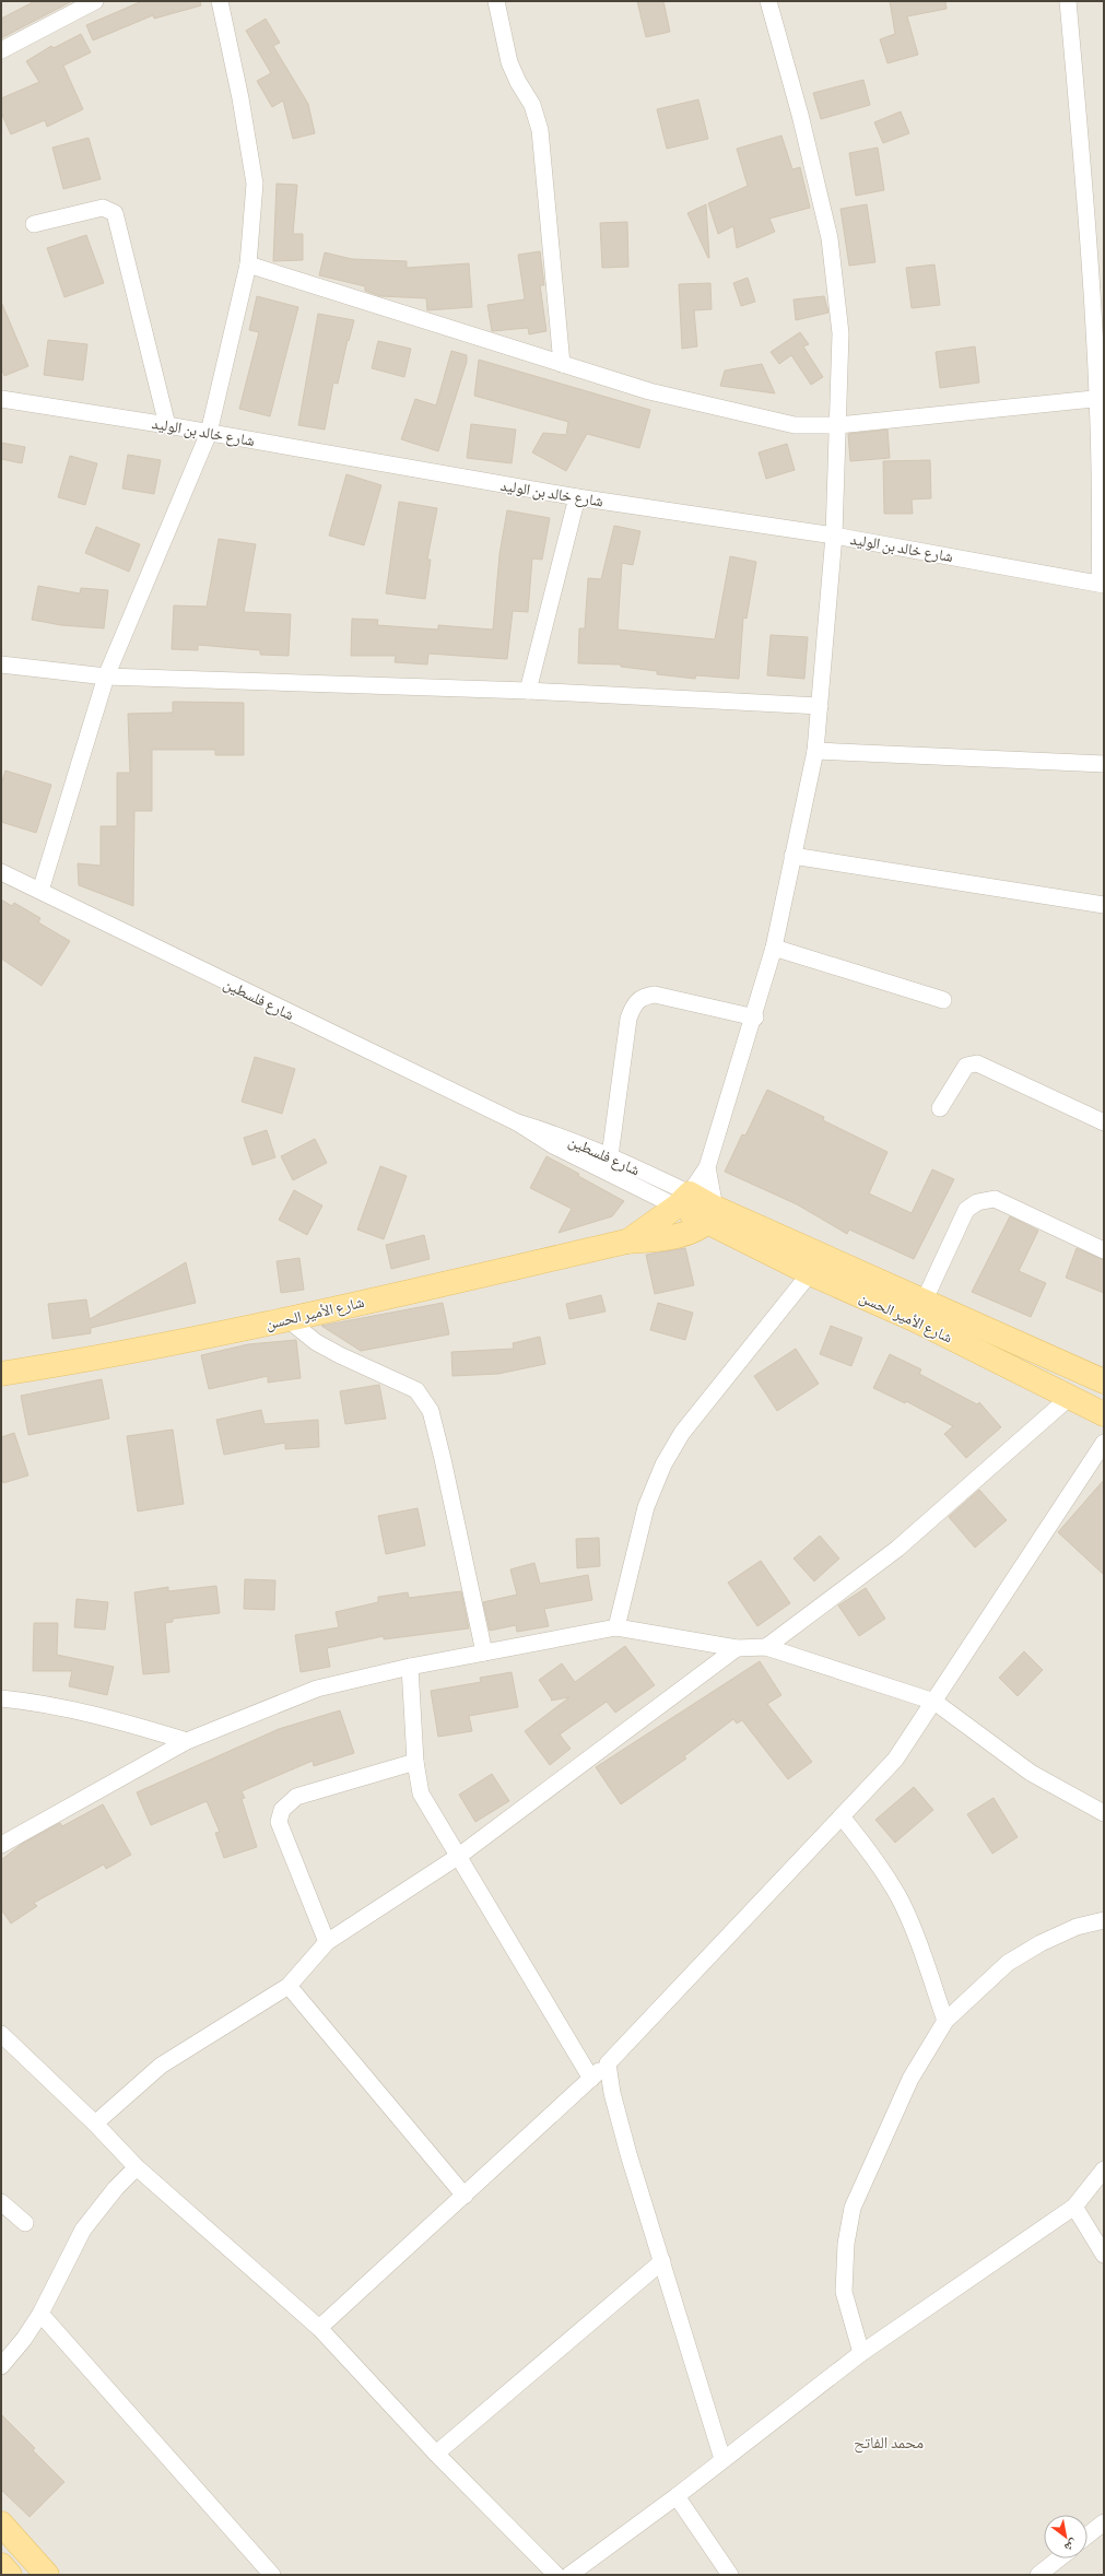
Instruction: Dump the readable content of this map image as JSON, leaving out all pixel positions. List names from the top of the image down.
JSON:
{
  "streets": {
    "main road": ["شارع الأمير الحسن"],
    "street": ["شارع خالد بن الوليد", "شارع فلسطين"]
  },
  "crossings": [
    ["شارع فلسطين", "شارع الأمير الحسن"]
  ],
  "districts": ["محمد الفاتح"],
  "north": "bottom right"
}
